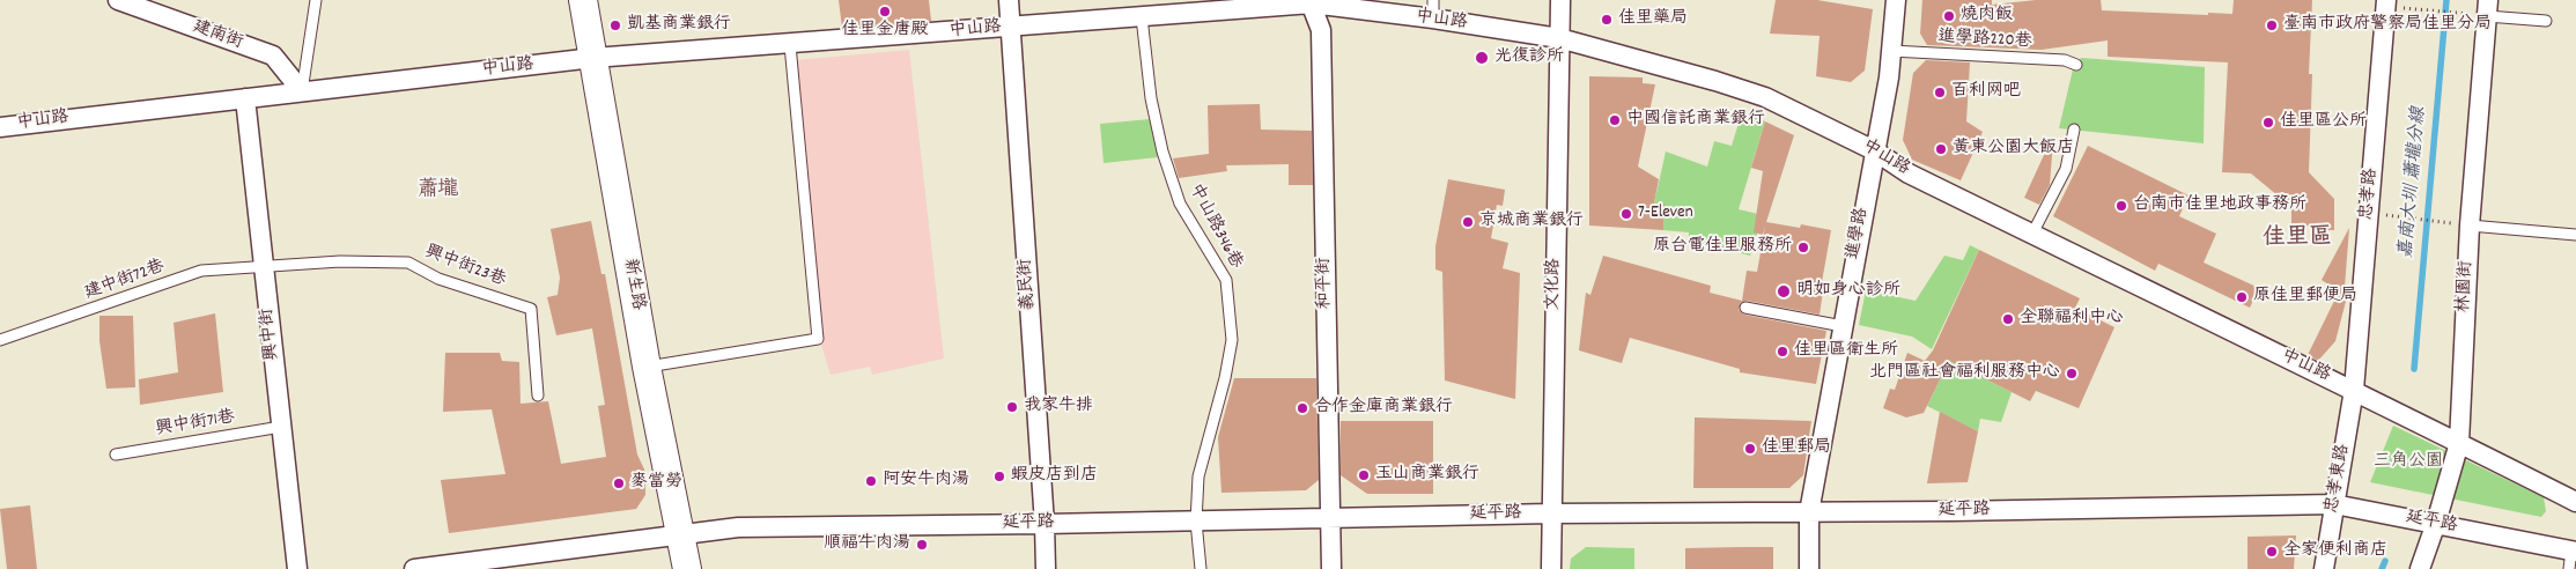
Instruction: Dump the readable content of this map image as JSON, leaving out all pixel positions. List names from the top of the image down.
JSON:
{
  "streets": {
    "main road": ["新生路"],
    "street": [
      "中山路",
      "建南街",
      "忠孝路",
      "進學路",
      "和平街",
      "義民街",
      "文化路",
      "林園街",
      "興中街",
      "忠孝東路",
      "延平路"
    ],
    "lane": [
      "進學路220巷",
      "中山路346巷",
      "興中街23巷",
      "建中街72巷",
      "興中街71巷"
    ]
  },
  "crossings": [
    ["中山路", "建南街"],
    ["中山路", "忠孝路"],
    ["中山路", "中山路346巷"],
    ["中山路", "進學路"],
    ["中山路", "和平街"],
    ["中山路", "新生路"],
    ["中山路", "義民街"],
    ["中山路", "文化路"],
    ["中山路", "林園街"],
    ["中山路", "興中街"],
    ["中山路", "忠孝東路"],
    ["進學路220巷", "進學路"],
    ["忠孝路", "忠孝東路"],
    ["中山路346巷", "延平路"],
    ["進學路", "延平路"],
    ["興中街23巷", "建中街72巷"],
    ["興中街23巷", "興中街"],
    ["建中街72巷", "興中街"],
    ["和平街", "延平路"],
    ["新生路", "延平路"],
    ["義民街", "延平路"],
    ["文化路", "延平路"],
    ["林園街", "延平路"],
    ["興中街", "興中街71巷"],
    ["忠孝東路", "延平路"]
  ],
  "districts": ["蕭壠", "佳里區"],
  "water": ["嘉南大圳 蕭壠分線"],
  "parks": ["三角公園"],
  "places": [
    "佳里金唐殿",
    "燒肉飯",
    "佳里藥局",
    "凱基商業銀行",
    "臺南市政府警察局佳里分局",
    "光復診所",
    "百利网吧",
    "中國信託商業銀行",
    "佳里區公所",
    "黃東公園大飯店",
    "台南市佳里地政事務所",
    "7-Eleven",
    "京城商業銀行",
    "原台電佳里服務所",
    "明如身心診所",
    "原佳里郵便局",
    "全聯福利中心",
    "佳里區衛生所",
    "北門區社會福利服務中心",
    "我家牛排",
    "合作金庫商業銀行",
    "佳里郵局",
    "玉山商業銀行",
    "蝦皮店到店",
    "阿安牛肉湯",
    "麥當勞",
    "順福牛肉湯",
    "全家便利商店"
  ]
}
